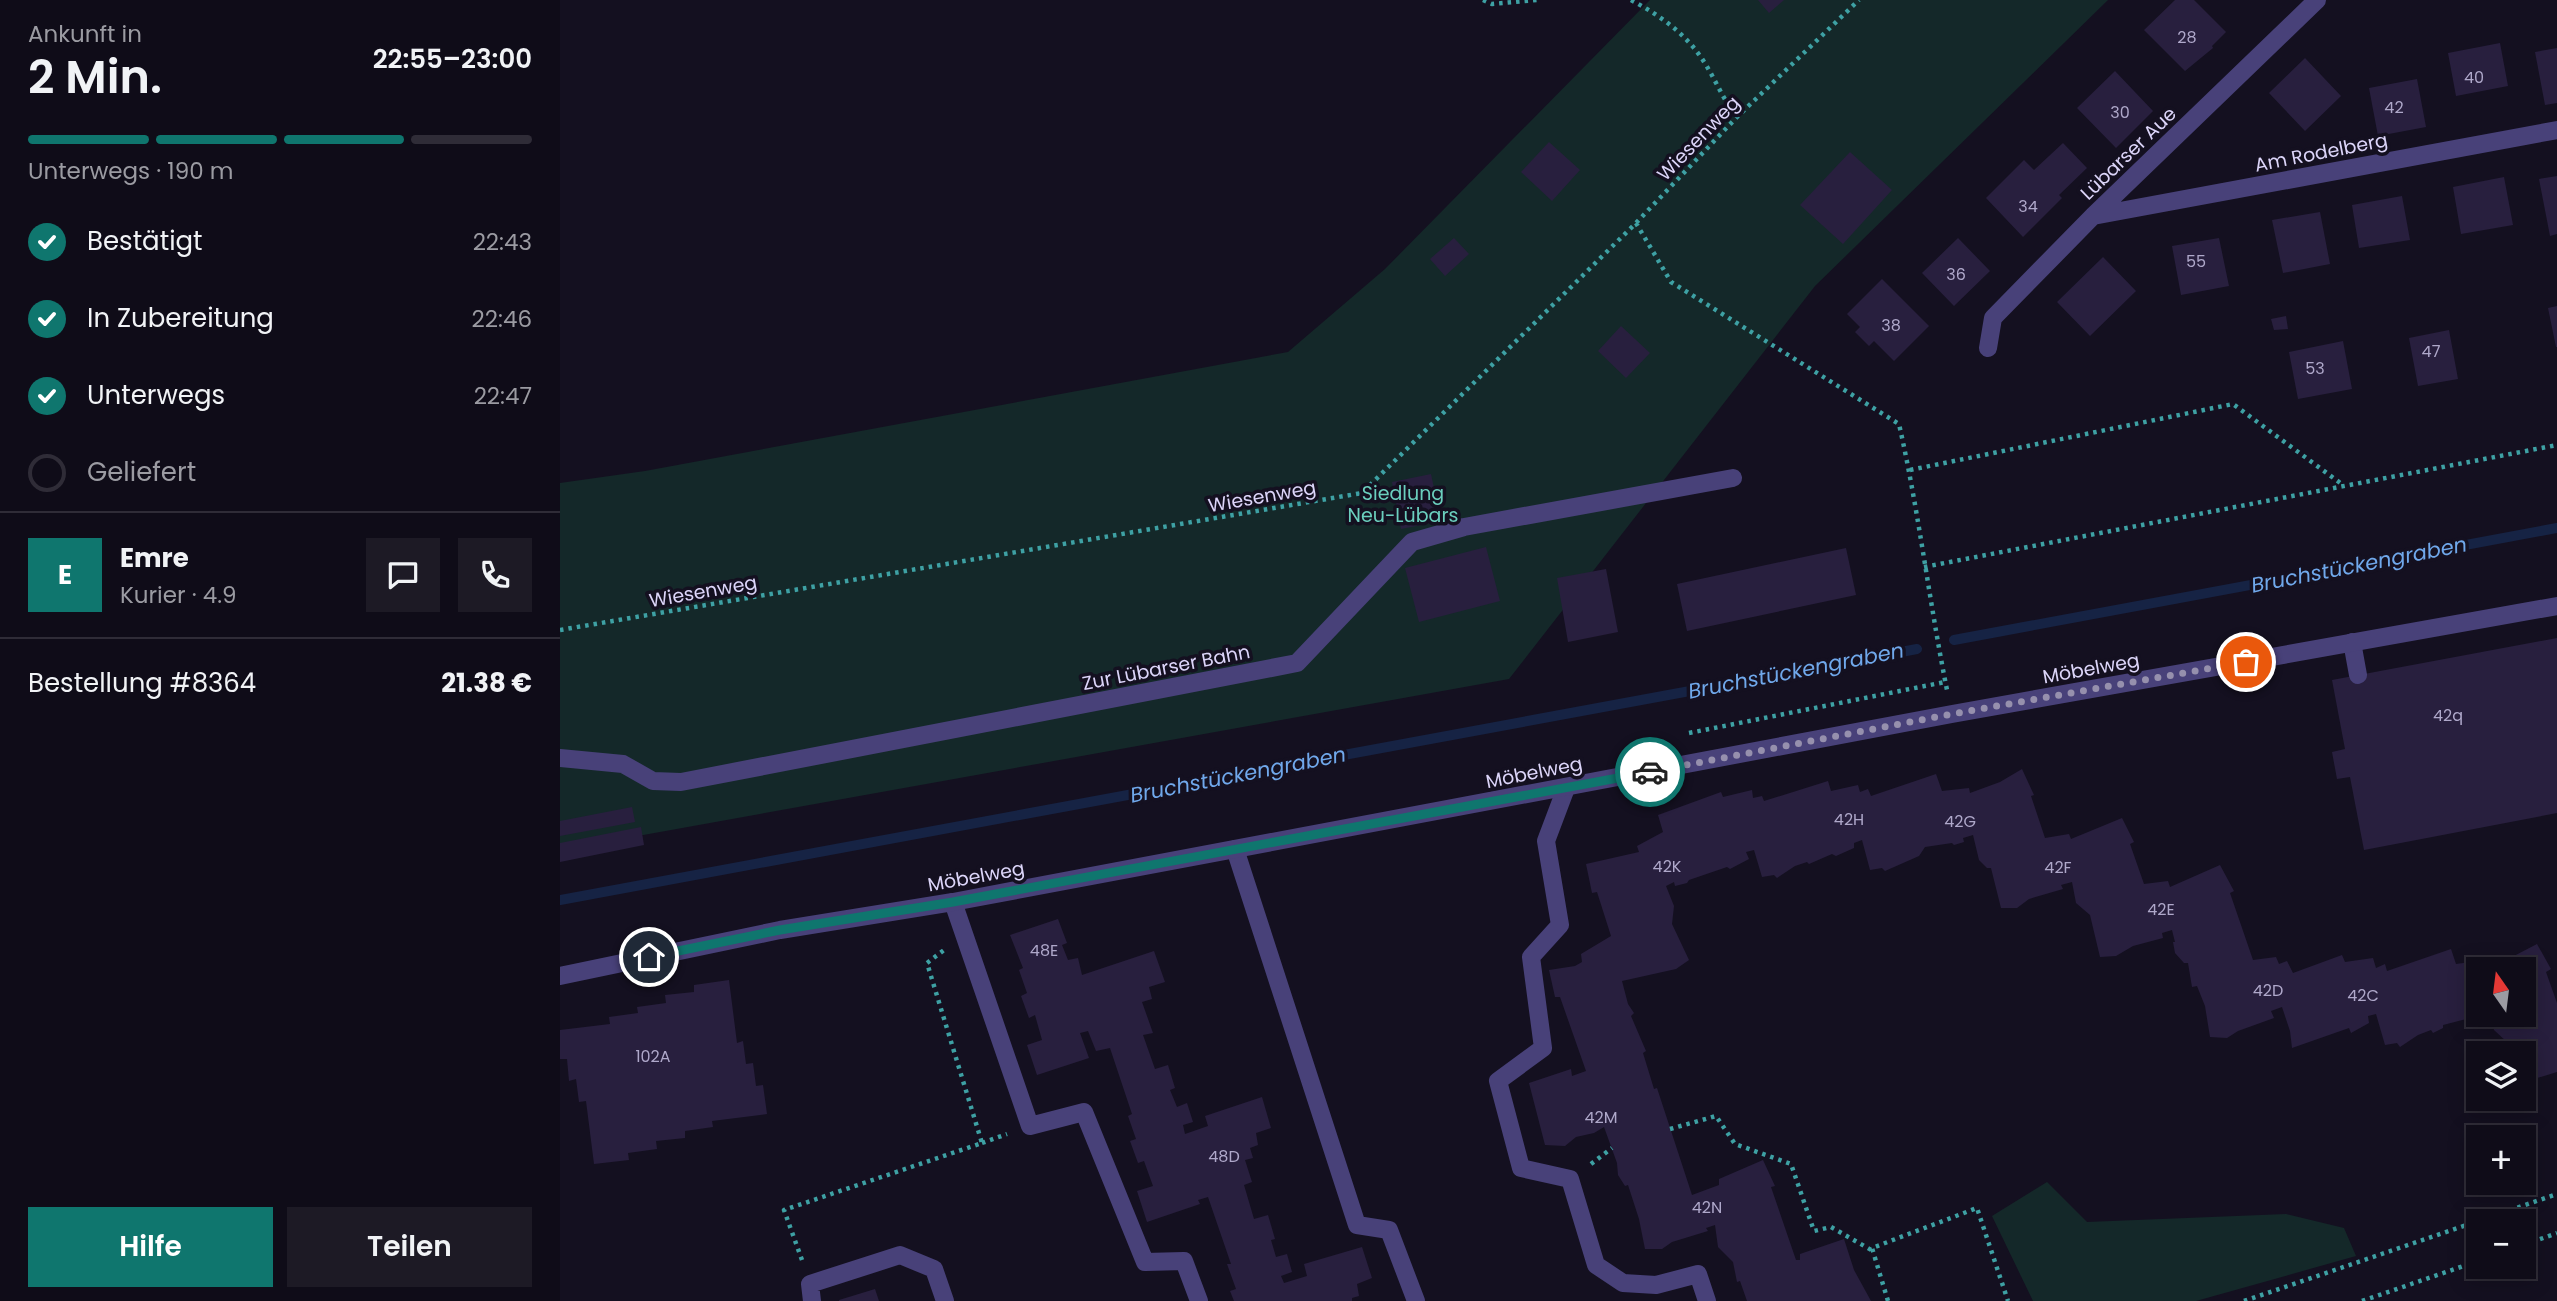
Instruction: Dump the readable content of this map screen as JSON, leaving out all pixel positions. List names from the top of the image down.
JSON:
{
  "streets": {
    "street": [
      "Am Rodelberg",
      "Lübarser Aue",
      "Zur Lübarser Bahn",
      "Möbelweg"
    ],
    "path": ["Wiesenweg"]
  },
  "crossings": [
    ["Am Rodelberg", "Lübarser Aue"]
  ],
  "water": ["Bruchstückengraben"],
  "parks": ["Siedlung Neu-Lübars"],
  "house_numbers": [
    "28",
    "40",
    "42",
    "30",
    "34",
    "55",
    "36",
    "38",
    "47",
    "53",
    "42q",
    "42H",
    "42G",
    "42K",
    "42F",
    "42E",
    "48E",
    "42D",
    "42C",
    "102A",
    "42M",
    "48D",
    "42N"
  ],
  "north": "top",
  "page": {
    "heading": ["2 Min.", "Ankunft in", "22:55–23:00"],
    "panel": [
      "Emre",
      "Kurier · 4.9",
      "Bestellung #8364",
      "21.38 €"
    ],
    "bar": "Unterwegs · 190 m",
    "list": [
      ["Bestätigt", "22:43"],
      ["In Zubereitung", "22:46"],
      ["Unterwegs", "22:47"],
      "Geliefert"
    ],
    "round": "E",
    "map_buttons": ["+", "−"],
    "buttons": ["Hilfe", "Teilen"]
  }
}
